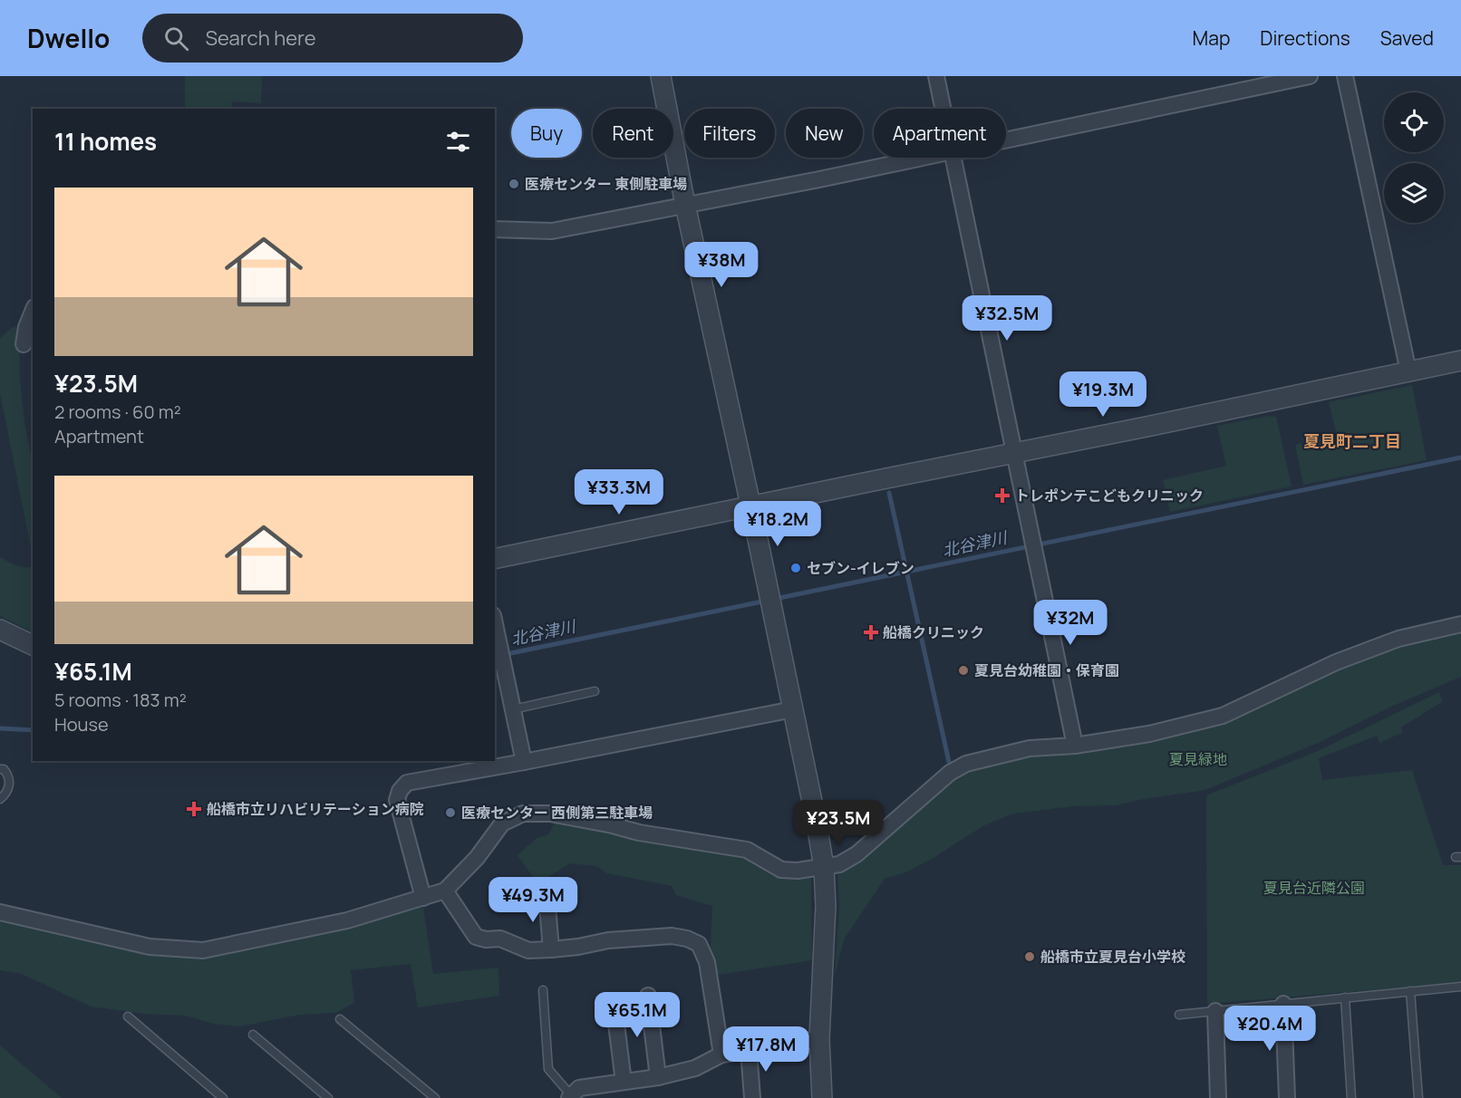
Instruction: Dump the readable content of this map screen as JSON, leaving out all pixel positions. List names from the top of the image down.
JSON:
{
  "districts": ["夏見町二丁目"],
  "water": ["北谷津川"],
  "parks": ["夏見緑地", "夏見台近隣公園"],
  "places": {
    "other": [
      "医療センター 東側駐車場",
      "セブン-イレブン",
      "夏見台幼稚園・保育園",
      "医療センター 西側第三駐車場",
      "船橋市立夏見台小学校"
    ],
    "health": ["トレポンテこどもクリニック", "船橋クリニック", "船橋市立リハビリテーション病院"]
  },
  "page": {
    "header": "Dwello",
    "search": "Search here",
    "nav": ["Map", "Directions", "Saved"],
    "chip": [
      "Buy",
      "Rent",
      "Filters",
      "New",
      "Apartment"
    ],
    "heading": "11 homes",
    "list": [
      {
        "name": "¥23.5M",
        "note": "2 rooms · 60 m² · Apartment"
      },
      {
        "name": "¥65.1M",
        "note": "5 rooms · 183 m² · House"
      }
    ],
    "price": [
      "¥38M",
      "¥32.5M",
      "¥19.3M",
      "¥33.3M",
      "¥18.2M",
      "¥32M",
      "¥23.5M",
      "¥49.3M",
      "¥65.1M",
      "¥20.4M",
      "¥17.8M"
    ]
  }
}
